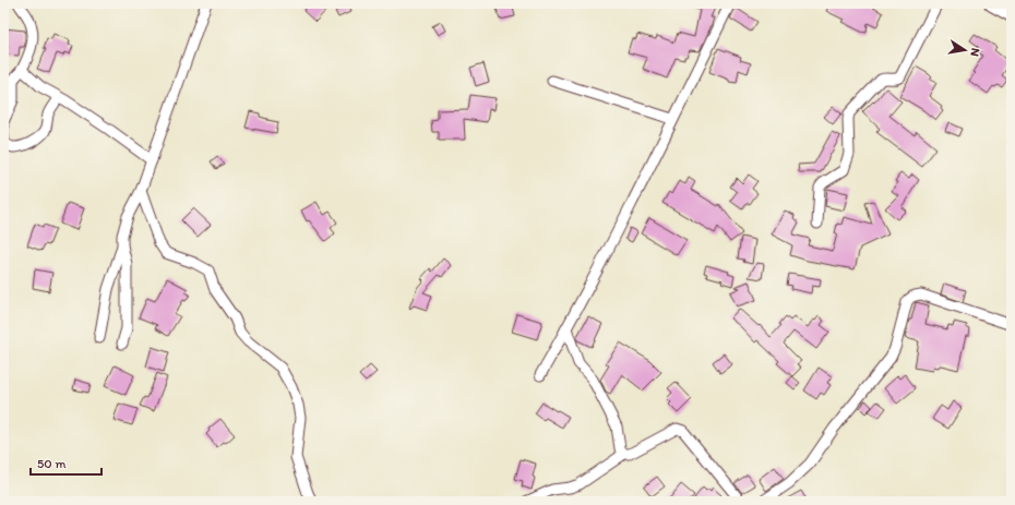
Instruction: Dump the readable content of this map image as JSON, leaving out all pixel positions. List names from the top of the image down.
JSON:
{
  "scale_bar": "50 m",
  "north": "right"
}
